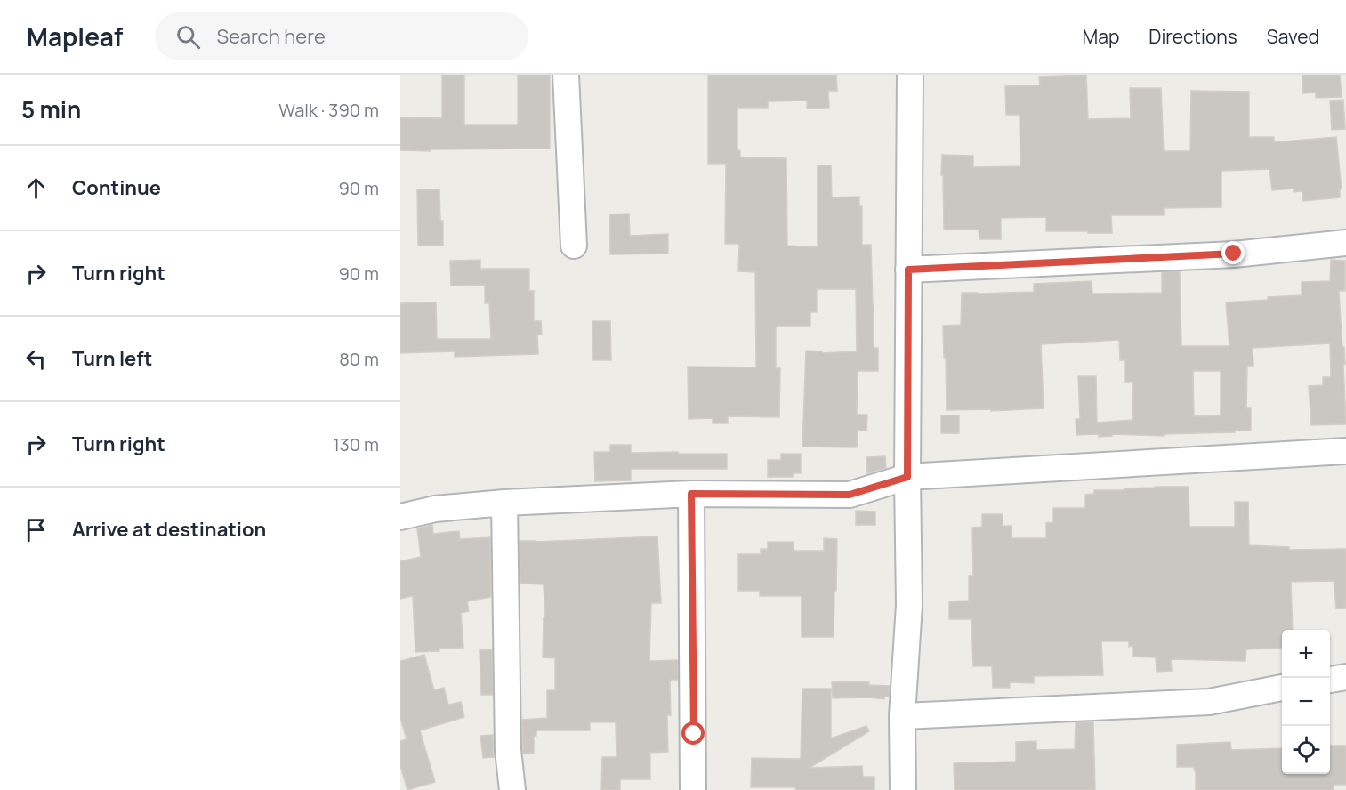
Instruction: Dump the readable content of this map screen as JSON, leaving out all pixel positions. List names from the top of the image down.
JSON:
{
  "page": {
    "header": "Mapleaf",
    "search": "Search here",
    "nav": ["Map", "Directions", "Saved"],
    "heading": ["5 min", "Walk · 390 m"],
    "list": [
      ["Continue", "90 m"],
      ["Turn right", "90 m"],
      ["Turn left", "80 m"],
      ["Turn right", "130 m"],
      "Arrive at destination"
    ],
    "map_buttons": ["+", "−"]
  }
}
